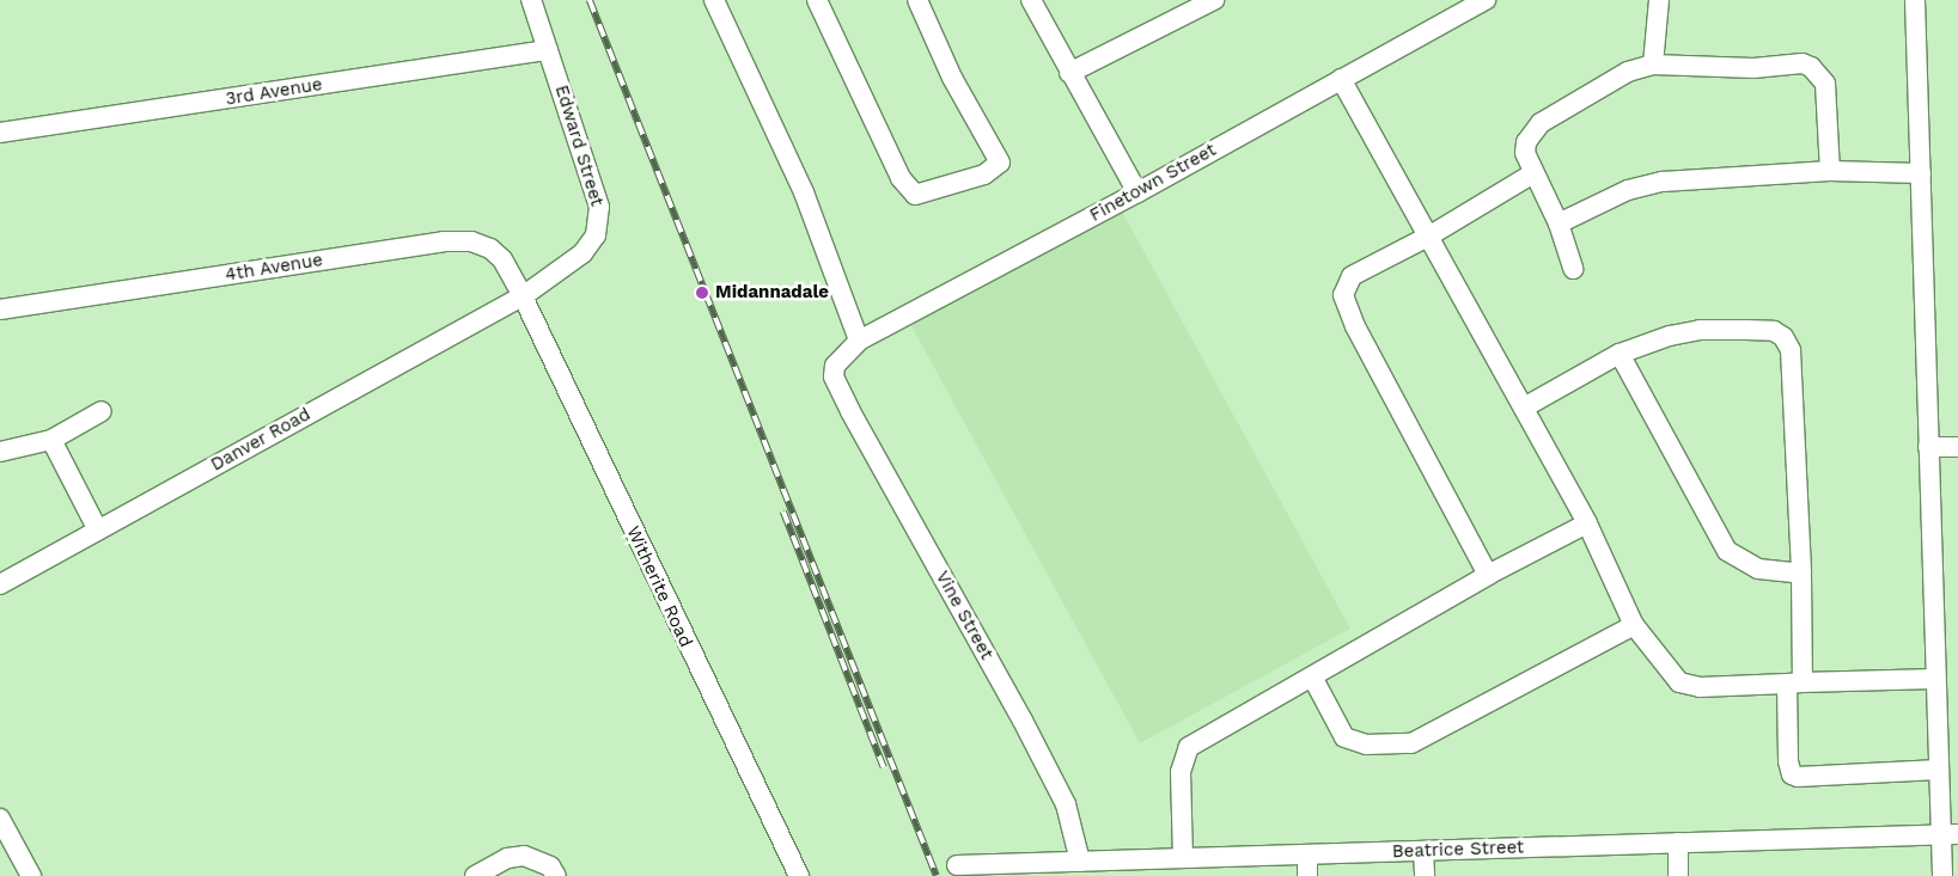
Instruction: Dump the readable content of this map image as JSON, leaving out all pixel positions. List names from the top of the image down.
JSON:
{
  "streets": {
    "street": [
      "3rd Avenue",
      "Edward Street",
      "Finetown Street",
      "4th Avenue",
      "Danver Road",
      "Witherite Road",
      "Vine Street",
      "Beatrice Street"
    ]
  },
  "crossings": [
    ["3rd Avenue", "Edward Street"],
    ["Edward Street", "4th Avenue"],
    ["Edward Street", "Danver Road"],
    ["Edward Street", "Witherite Road"],
    ["Finetown Street", "Vine Street"],
    ["4th Avenue", "Danver Road"],
    ["4th Avenue", "Witherite Road"],
    ["Danver Road", "Witherite Road"],
    ["Vine Street", "Beatrice Street"]
  ],
  "places": ["Midannadale"]
}
